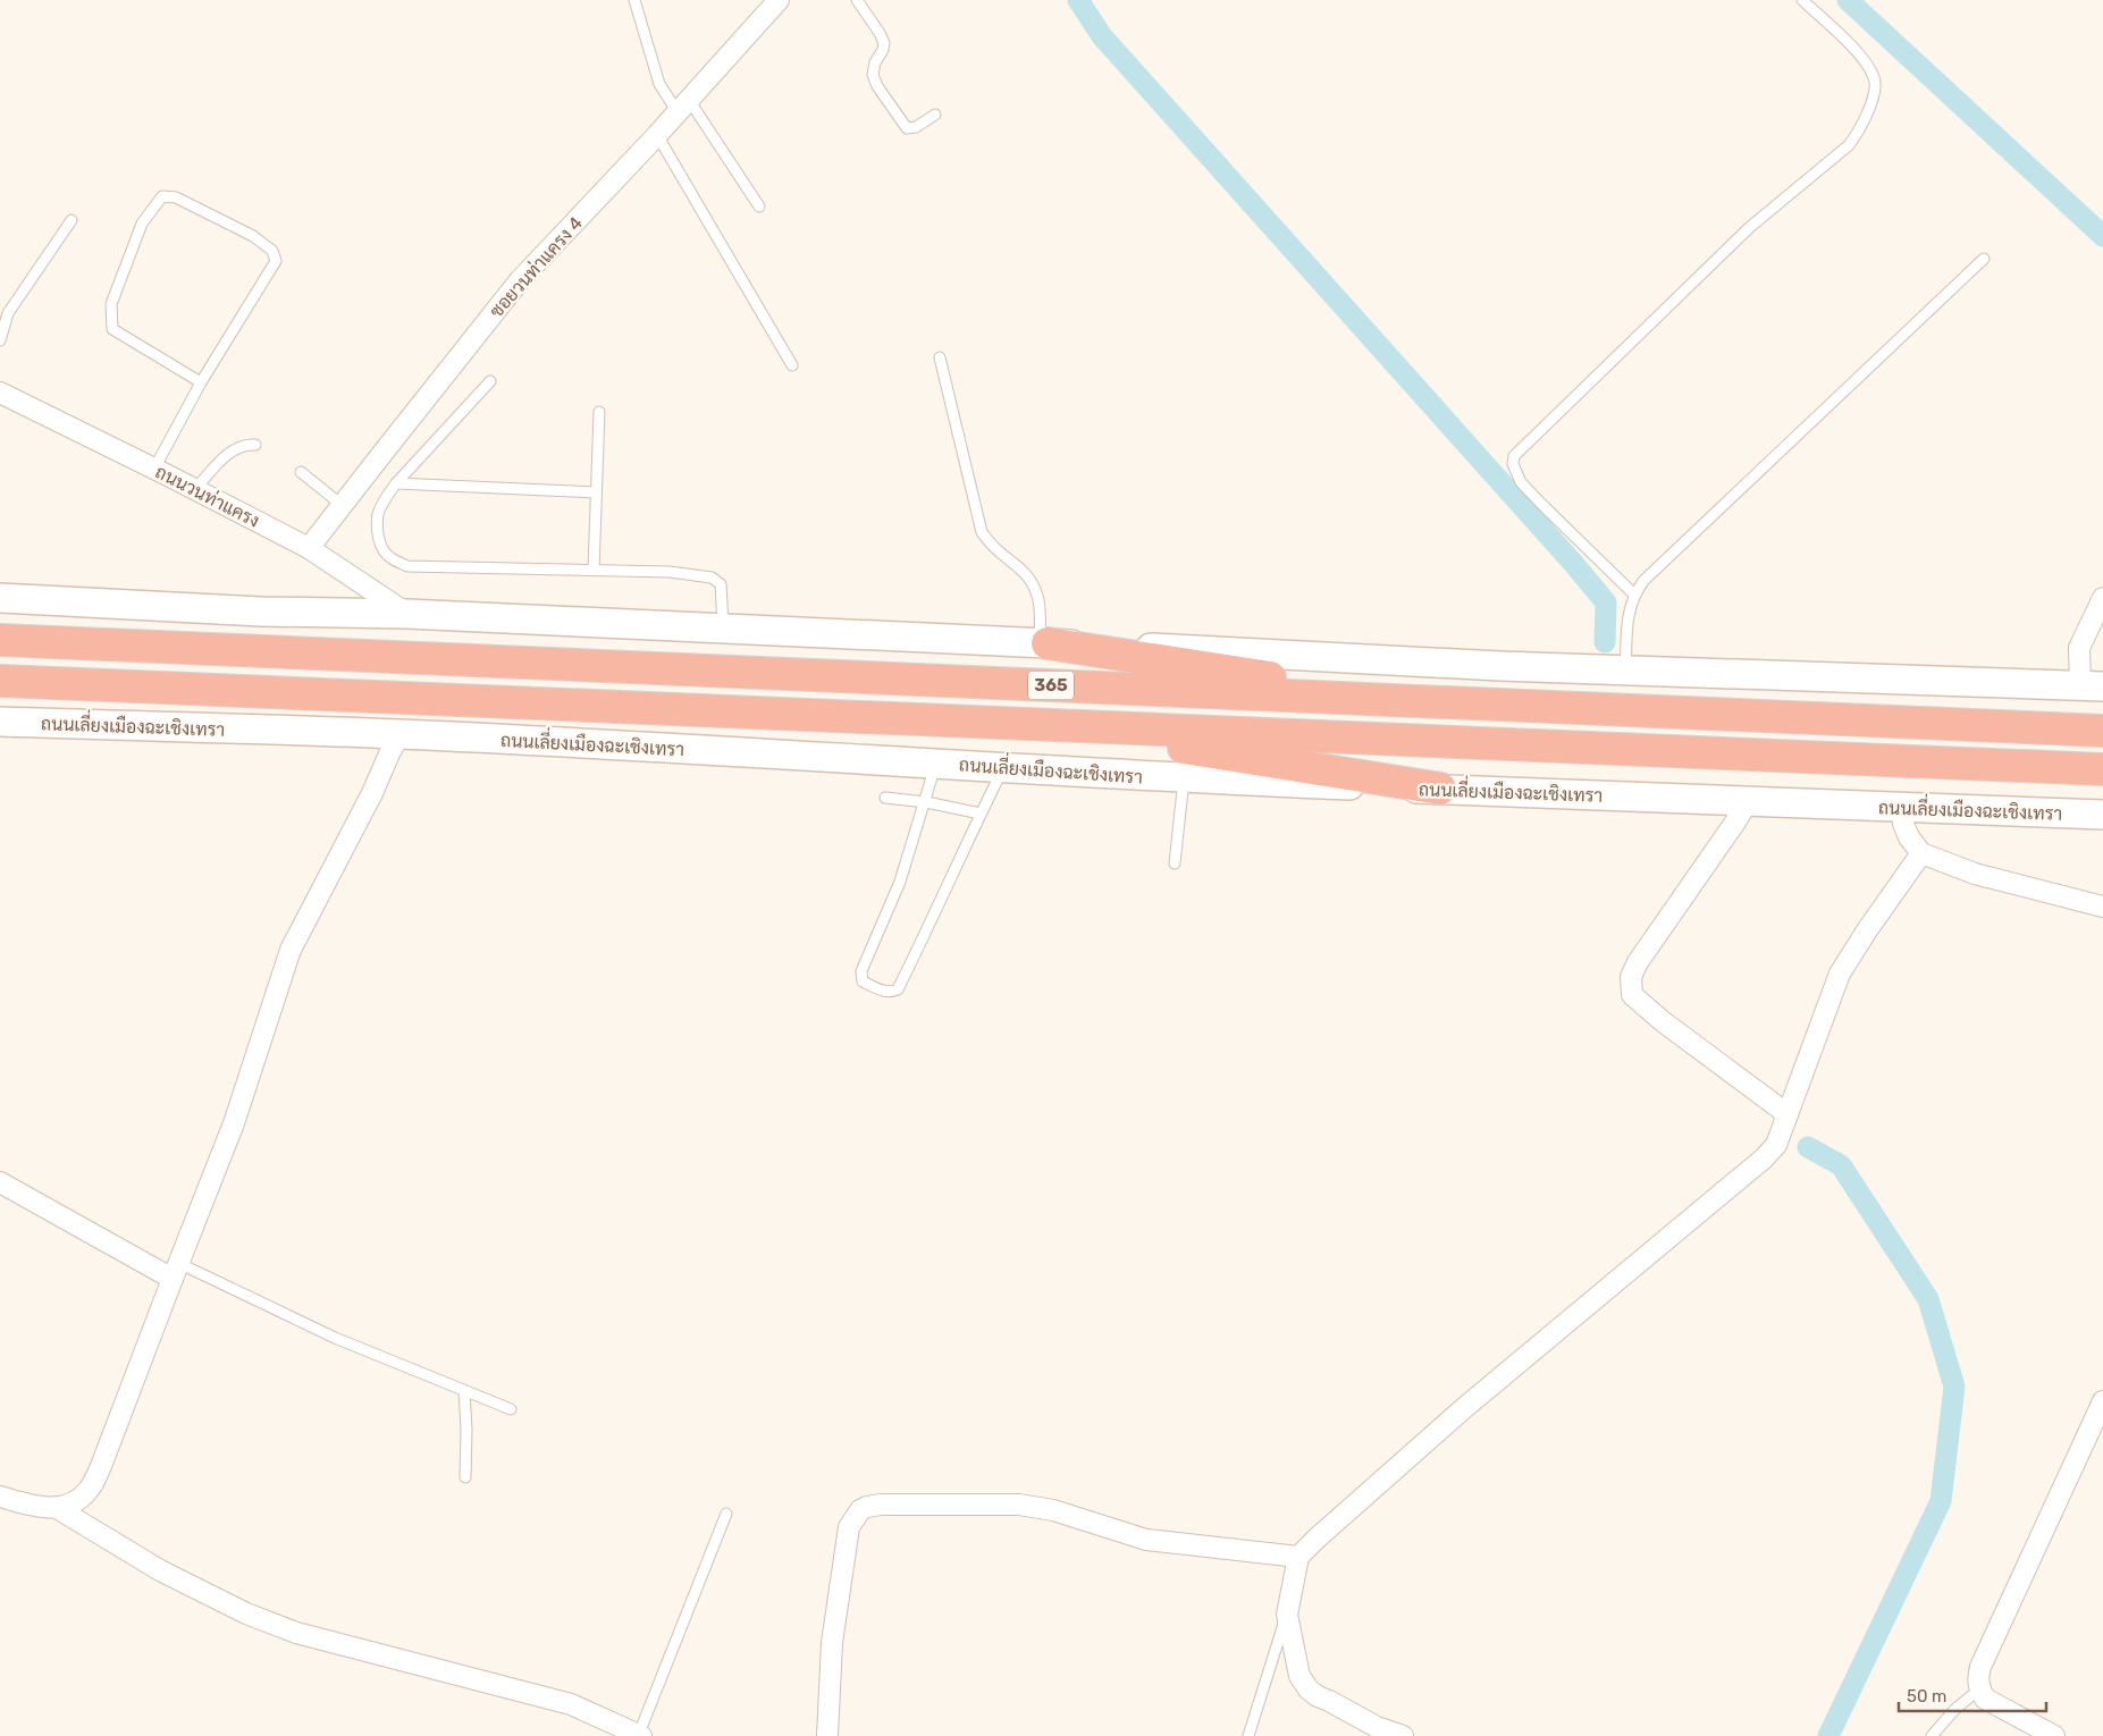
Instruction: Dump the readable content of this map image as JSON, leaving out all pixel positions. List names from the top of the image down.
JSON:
{
  "streets": {
    "highway": ["365", "ถนนเลี่ยงเมืองฉะเชิงเทรา"],
    "street": ["ซอยวนท่าแครง 4", "ถนนวนท่าแครง"]
  },
  "crossings": [
    ["ซอยวนท่าแครง 4", "ถนนวนท่าแครง"],
    ["ถนนวนท่าแครง", "365"]
  ],
  "scale_bar": "50 m"
}
